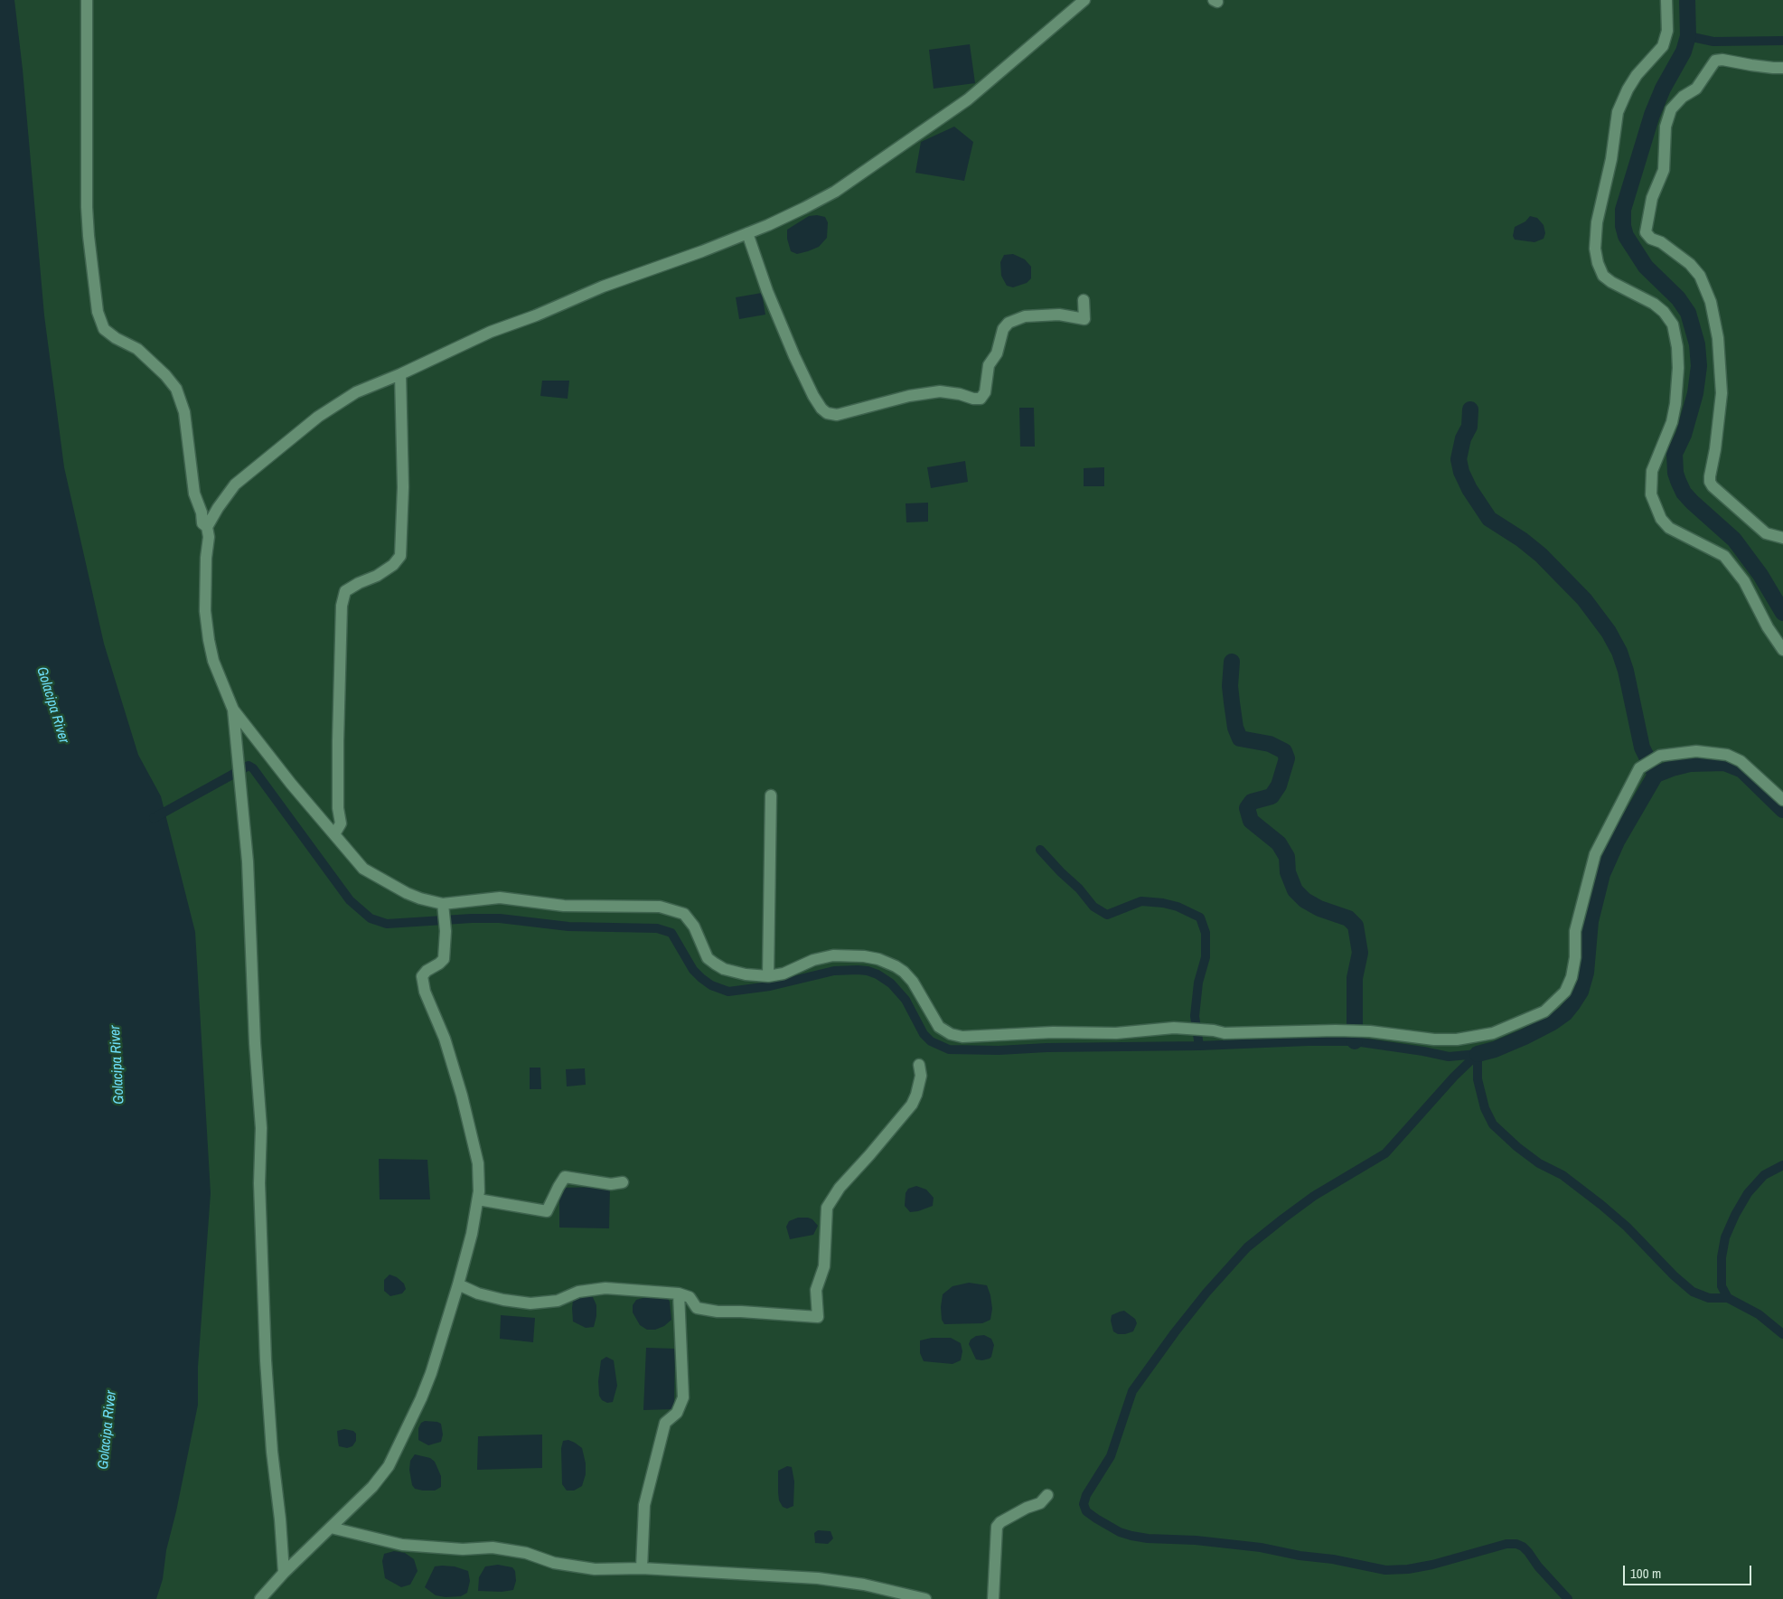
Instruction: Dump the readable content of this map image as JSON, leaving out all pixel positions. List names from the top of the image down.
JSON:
{
  "water": ["Golacipa River"],
  "scale_bar": "100 m"
}
